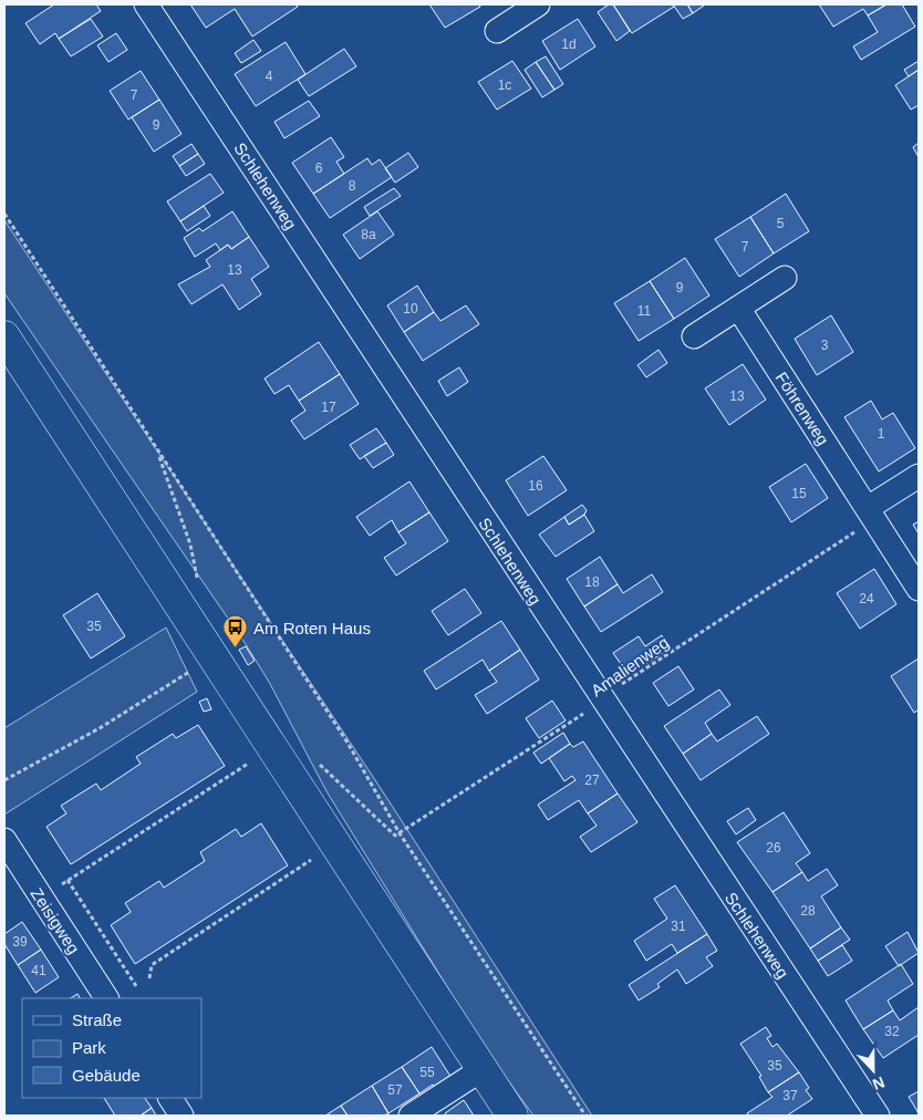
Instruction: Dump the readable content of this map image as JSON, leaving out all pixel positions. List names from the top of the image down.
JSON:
{
  "streets": {
    "street": ["Schlehenweg", "Föhrenweg", "Zeisigweg"],
    "path": ["Amalienweg"]
  },
  "crossings": [
    ["Schlehenweg", "Amalienweg"],
    ["Föhrenweg", "Amalienweg"]
  ],
  "places": {
    "bus stop": ["Am Roten Haus"]
  },
  "house_numbers": [
    "1d",
    "4",
    "1c",
    "7",
    "9",
    "6",
    "8",
    "5",
    "8a",
    "7",
    "13",
    "9",
    "10",
    "11",
    "3",
    "13",
    "17",
    "1",
    "16",
    "15",
    "18",
    "24",
    "35",
    "27",
    "26",
    "28",
    "31",
    "39",
    "41",
    "32",
    "35",
    "55",
    "57",
    "37"
  ],
  "legend": ["Straße", "Park", "Gebäude"],
  "north": "bottom"
}
